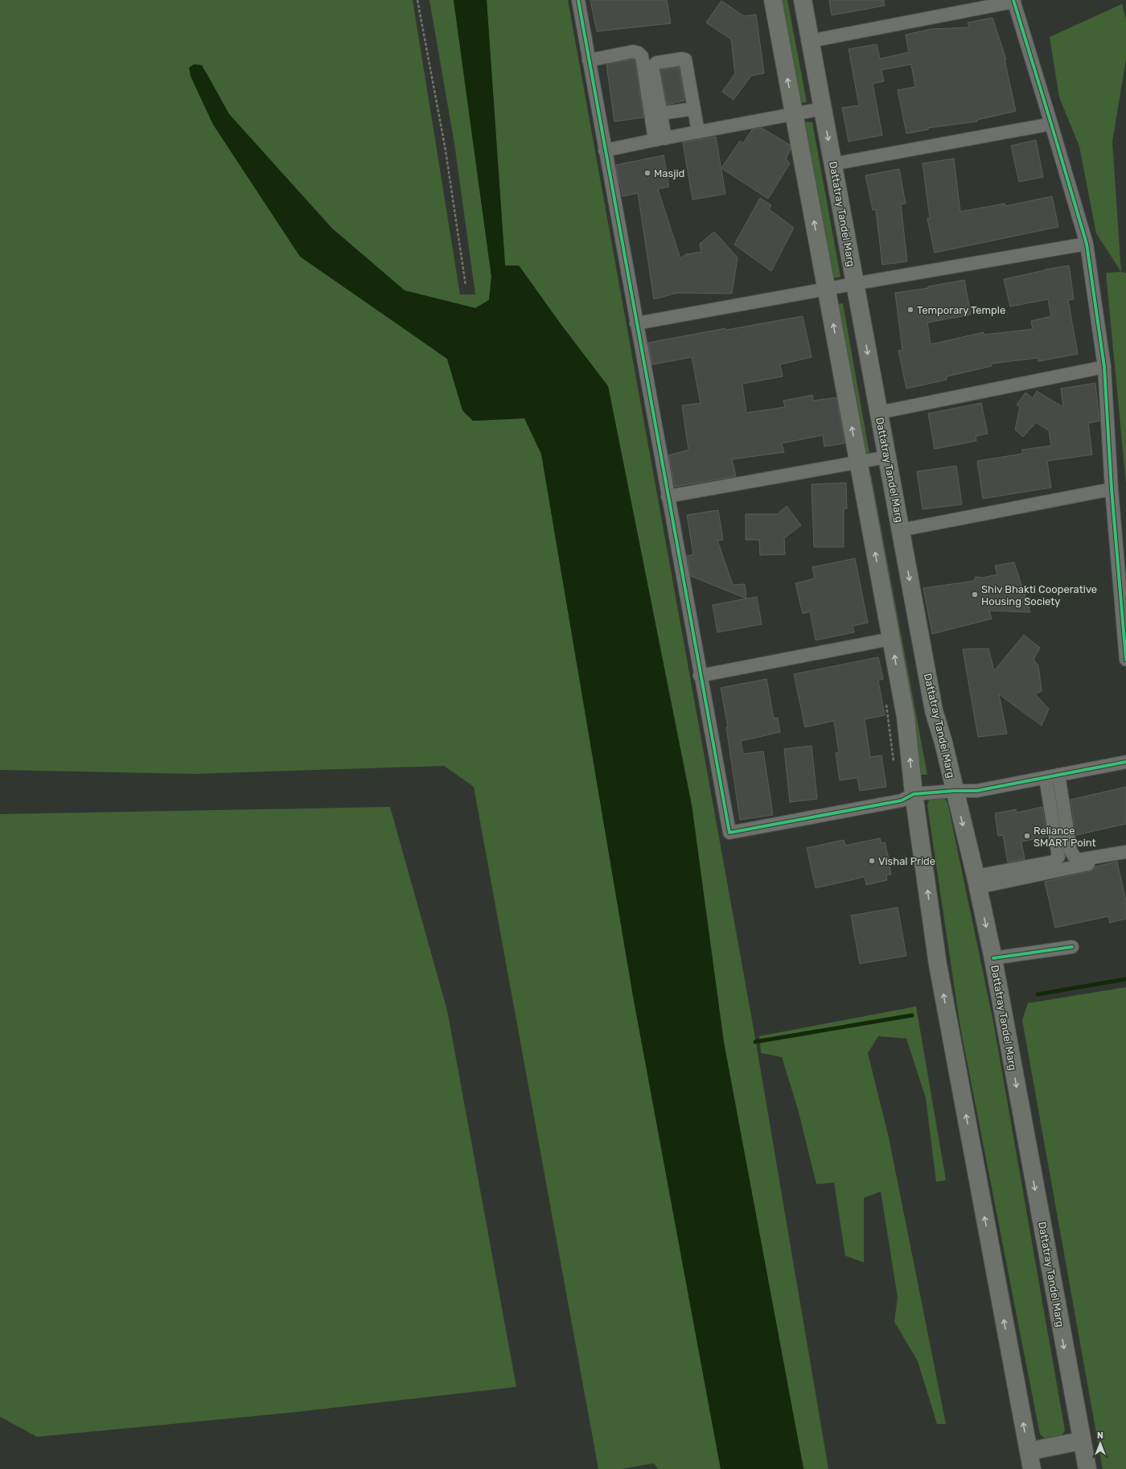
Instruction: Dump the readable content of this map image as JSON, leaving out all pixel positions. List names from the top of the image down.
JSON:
{
  "streets": {
    "main road": ["Dattatray Tandel Marg"]
  },
  "places": [
    "Masjid",
    "Temporary Temple",
    "Shiv Bhakti Cooperative Housing Society",
    "Reliance SMART Point",
    "Vishal Pride"
  ],
  "north": "top"
}
